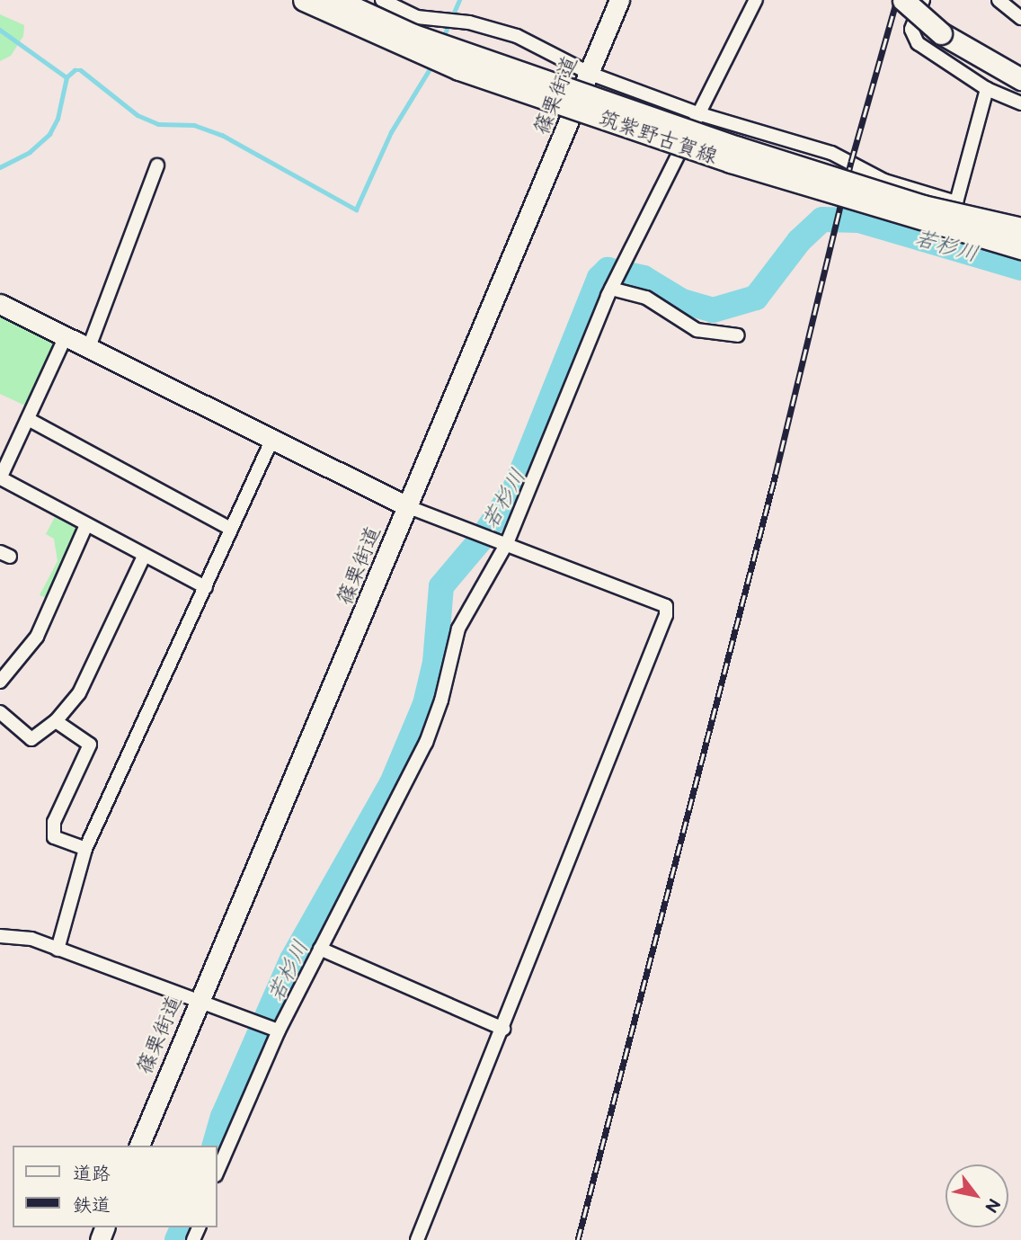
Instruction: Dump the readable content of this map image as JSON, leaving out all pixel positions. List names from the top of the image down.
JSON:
{
  "streets": {
    "main road": ["篠栗街道", "筑紫野古賀線"]
  },
  "water": ["若杉川"],
  "legend": ["道路", "鉄道"],
  "north": "bottom right"
}
